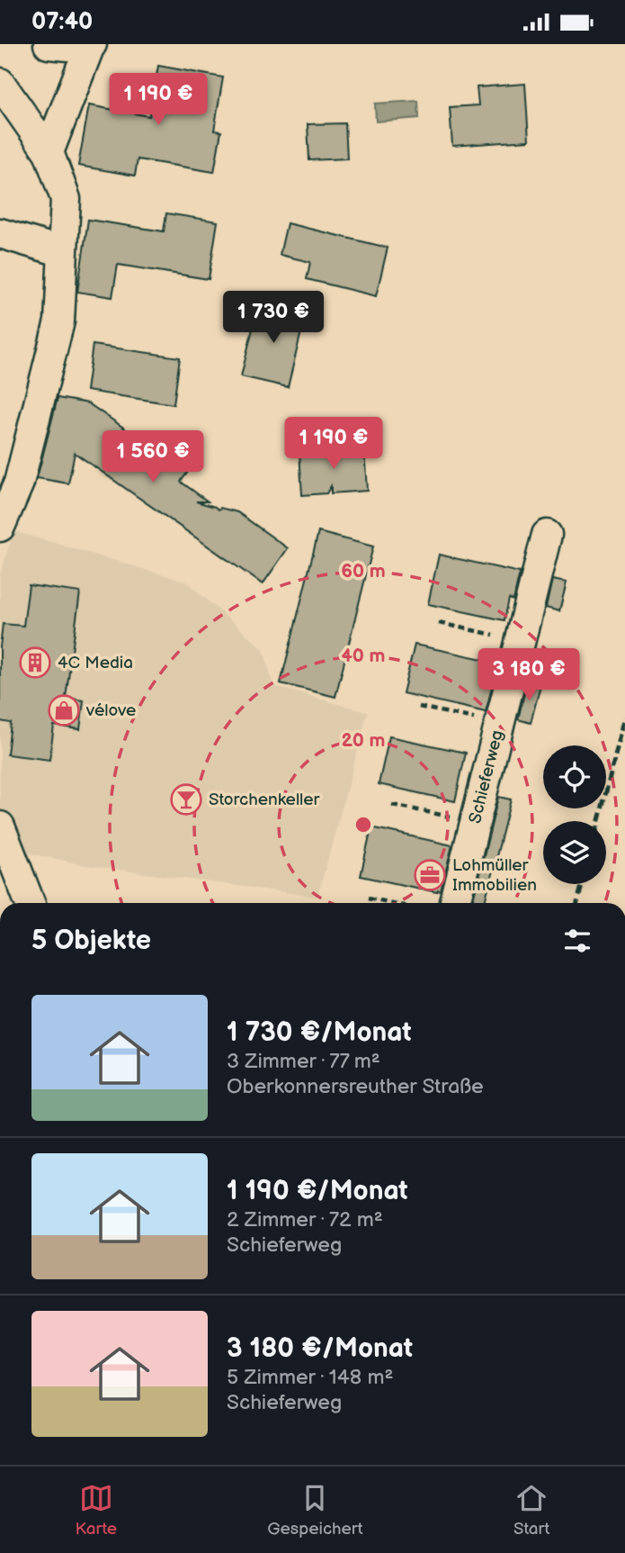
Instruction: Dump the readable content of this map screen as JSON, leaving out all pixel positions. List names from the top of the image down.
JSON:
{
  "streets": {
    "street": ["Schieferweg"]
  },
  "places": {
    "building": ["4C Media"],
    "shop": ["vélove"],
    "bar": ["Storchenkeller"],
    "office": ["Lohmüller Immobilien"]
  },
  "page": {
    "status": "07:40",
    "price": [
      "1 190 €",
      "1 730 €",
      "1 190 €",
      "1 560 €",
      "3 180 €"
    ],
    "heading": "5 Objekte",
    "list": [
      {
        "name": "1 730 €/Monat",
        "note": "3 Zimmer · 77 m² · Oberkonnersreuther Straße"
      },
      {
        "name": "1 190 €/Monat",
        "note": "2 Zimmer · 72 m² · Schieferweg"
      },
      {
        "name": "3 180 €/Monat",
        "note": "5 Zimmer · 148 m² · Schieferweg"
      }
    ],
    "tabs": ["Karte", "Gespeichert", "Start"]
  },
  "rings": ["60 m", "40 m", "20 m"]
}
